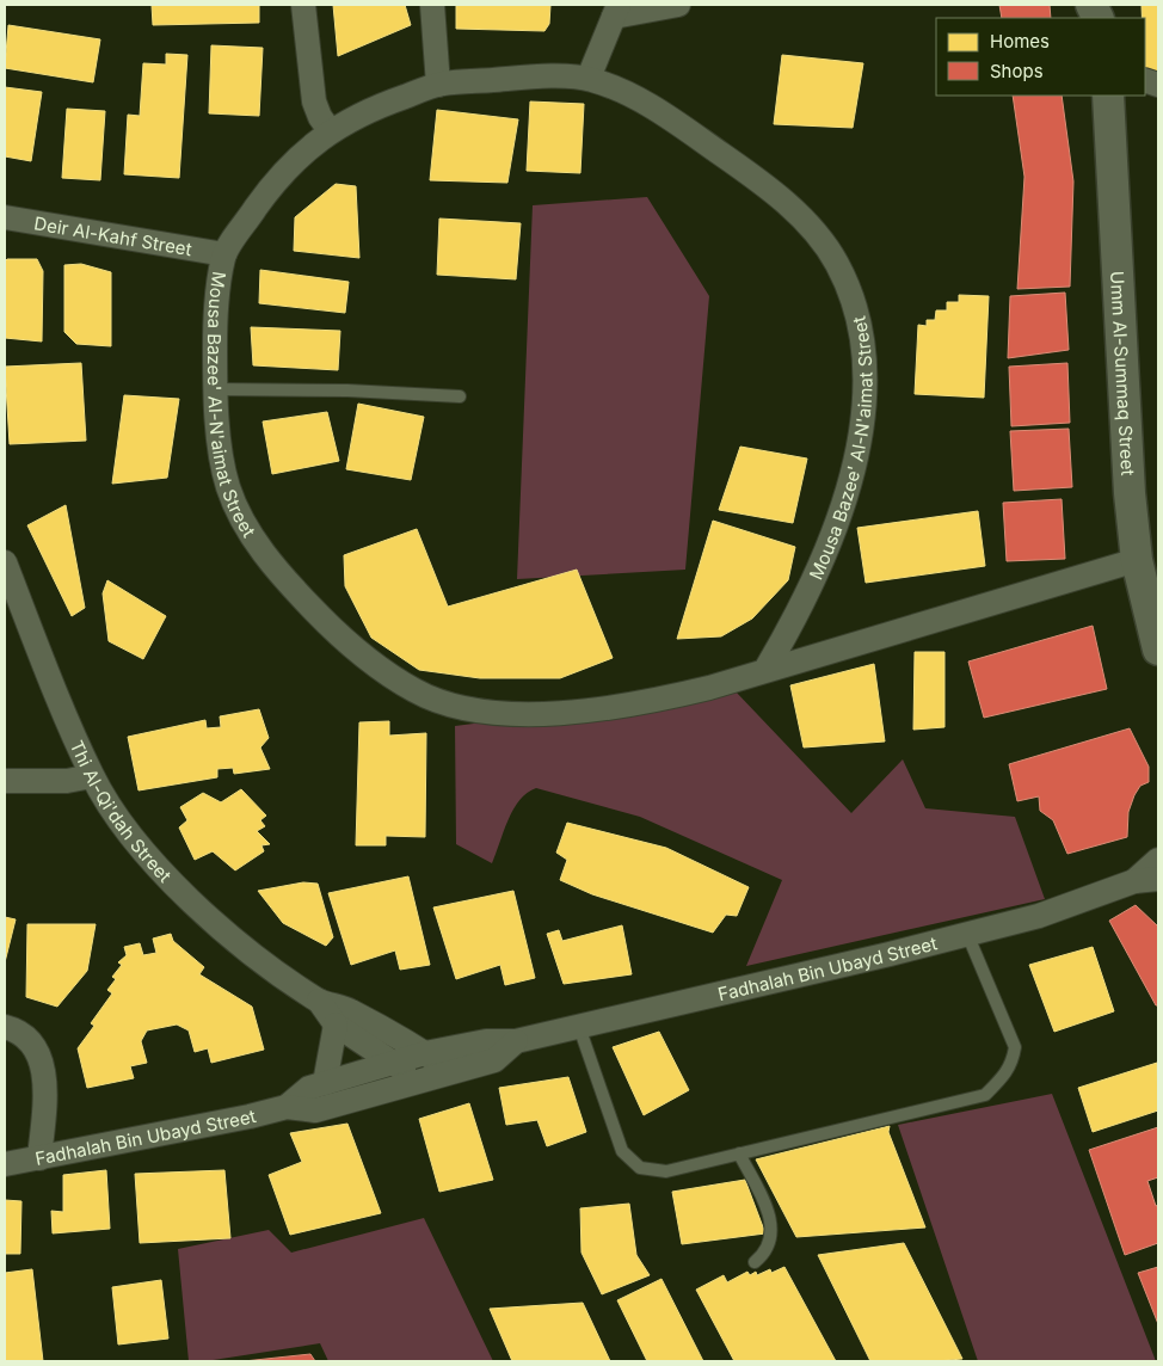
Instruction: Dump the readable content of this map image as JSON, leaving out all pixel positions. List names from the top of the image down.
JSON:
{
  "streets": {
    "street": [
      "Deir Al-Kahf Street",
      "Umm Al-Summaq Street",
      "Mousa Bazee' Al-N'aimat Street",
      "Thi Al-Qi'dah Street",
      "Fadhalah Bin Ubayd Street"
    ]
  },
  "crossings": [
    ["Deir Al-Kahf Street", "Mousa Bazee' Al-N'aimat Street"],
    ["Umm Al-Summaq Street", "Mousa Bazee' Al-N'aimat Street"],
    ["Thi Al-Qi'dah Street", "Fadhalah Bin Ubayd Street"]
  ],
  "legend": ["Homes", "Shops"]
}
